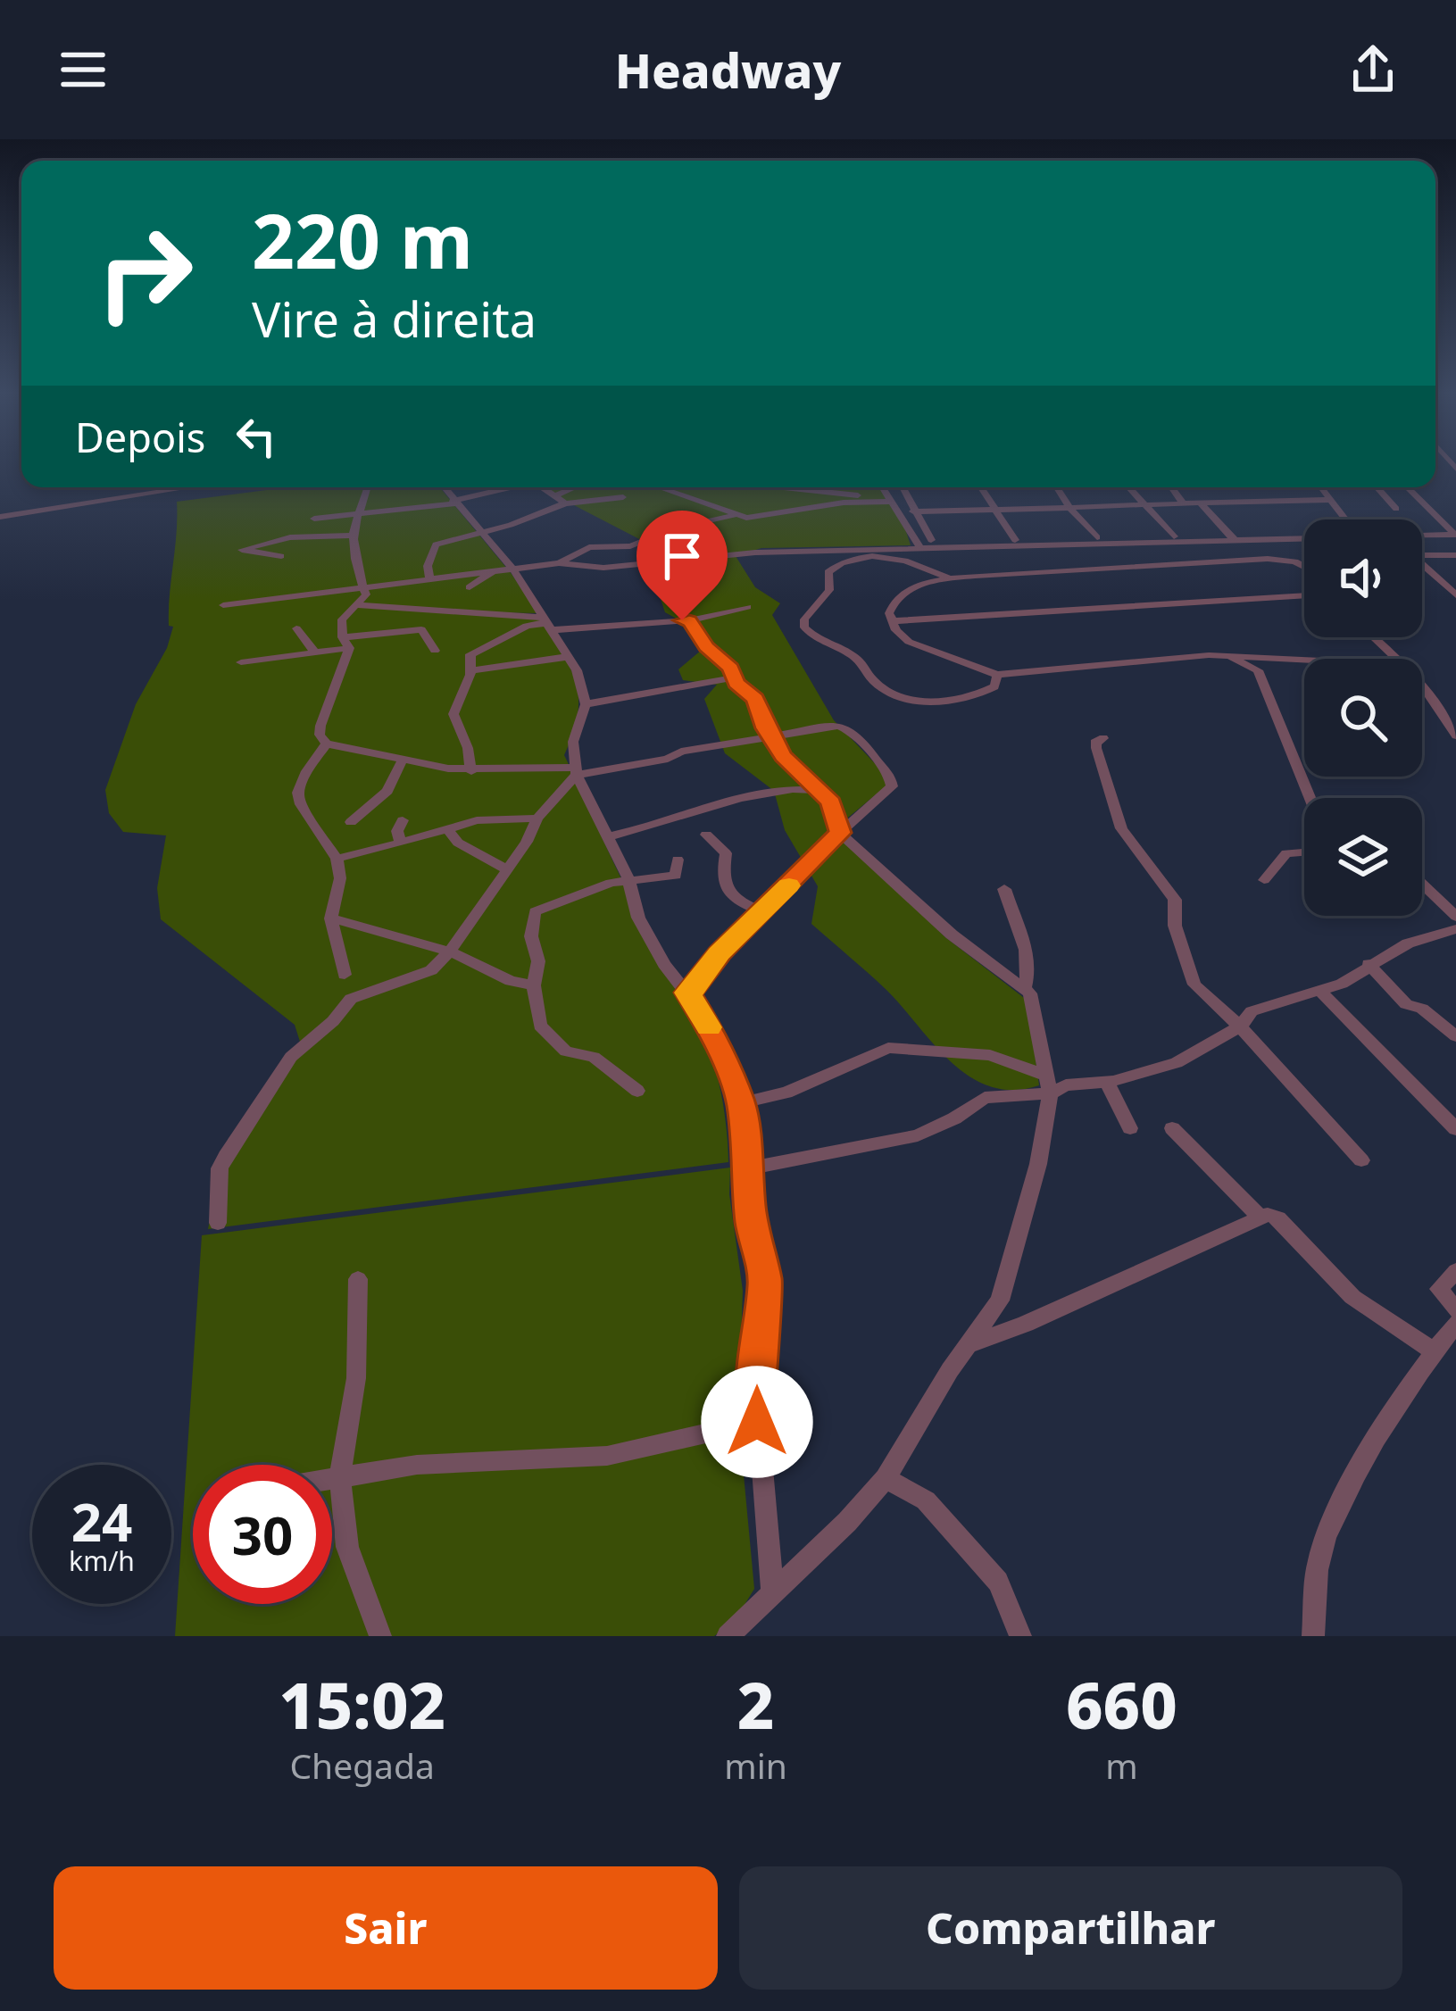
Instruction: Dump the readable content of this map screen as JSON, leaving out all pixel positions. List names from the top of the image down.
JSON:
{
  "page": {
    "header": "Headway",
    "turn": ["220 m", "Vire à direita"],
    "then": "Depois",
    "speed": "24 km/h",
    "limit": "30",
    "eta": [
      "15:02",
      "Chegada",
      "2",
      "min",
      "660",
      "m"
    ],
    "buttons": ["Sair", "Compartilhar"]
  }
}
